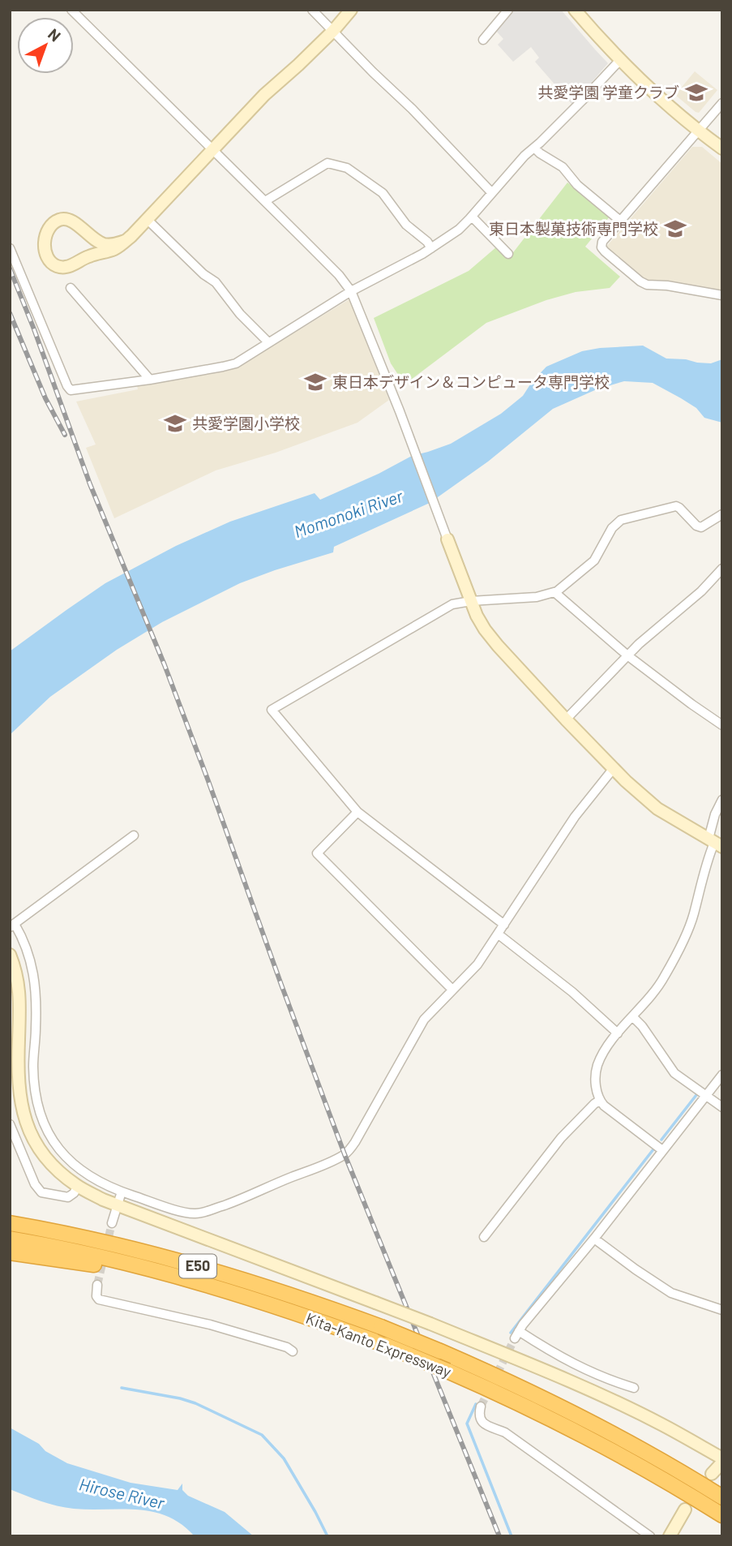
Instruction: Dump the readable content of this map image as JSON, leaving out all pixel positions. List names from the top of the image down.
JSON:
{
  "streets": {
    "highway": ["E50", "Kita-Kanto Expressway"]
  },
  "water": ["Momonoki River", "Hirose River"],
  "places": {
    "school or university": [
      "共愛学園 学童クラブ",
      "東日本製菓技術専門学校",
      "東日本デザイン＆コンピュータ専門学校",
      "共愛学園小学校"
    ]
  },
  "north": "top right"
}
